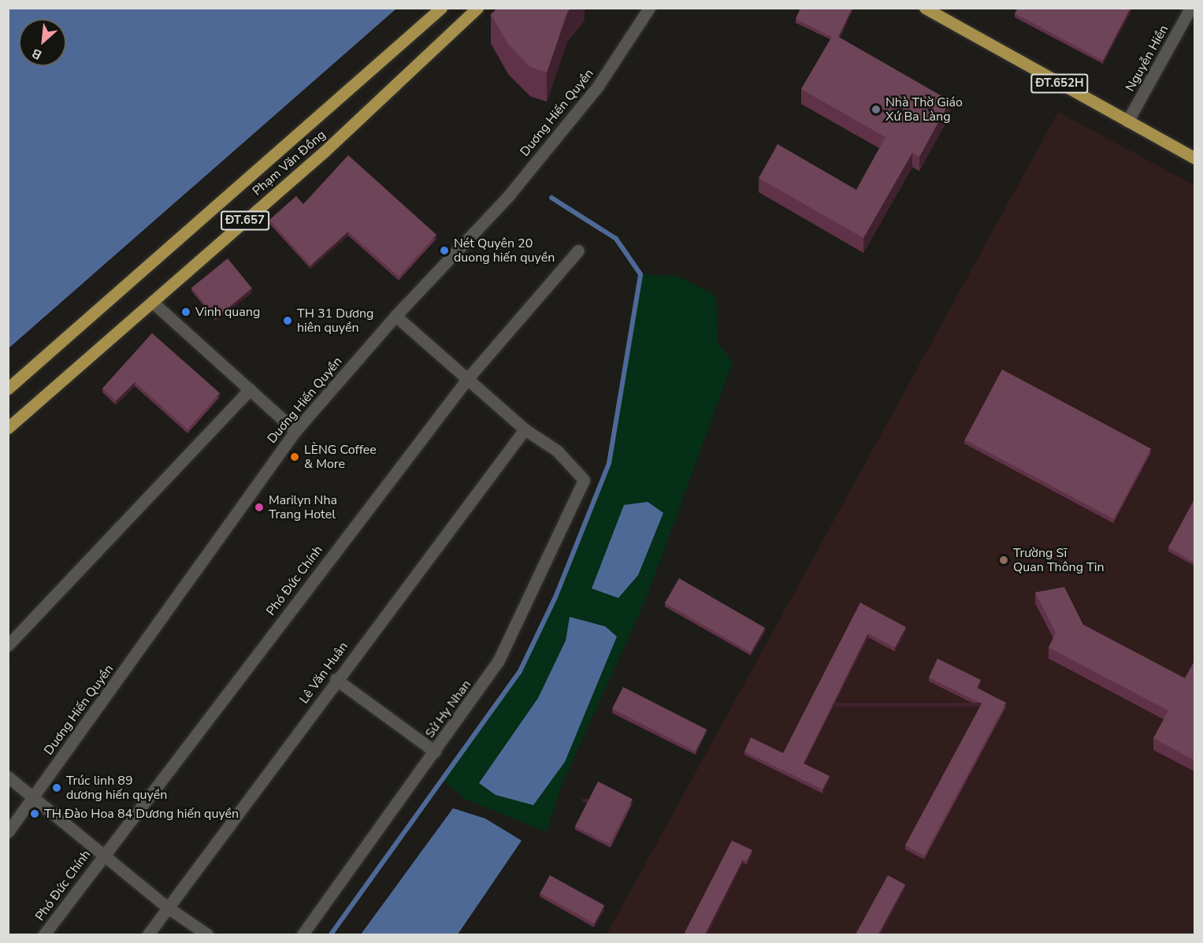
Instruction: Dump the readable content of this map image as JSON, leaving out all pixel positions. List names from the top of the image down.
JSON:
{
  "streets": {
    "main road": ["ĐT.652H", "Phạm Văn Đồng", "ĐT.657"],
    "street": [
      "Nguyễn Hiền",
      "Duơng Hiến Quyền",
      "Phó Đức Chính",
      "Lê Văn Huân",
      "Sử Hy Nhan"
    ]
  },
  "crossings": [
    ["Nguyễn Hiền", "ĐT.652H"],
    ["Lê Văn Huân", "Sử Hy Nhan"]
  ],
  "places": [
    "Nhà Thờ Giáo Xứ Ba Làng",
    "Nét Quyên 20 duong hiến quyền",
    "Vinh quang",
    "TH 31 Dương hiên quyền",
    "LÈNG Coffee & More",
    "Marilyn Nha Trang Hotel",
    "Trường Sĩ Quan Thông Tin",
    "Trúc linh 89 dương hiến quyền",
    "TH Đào Hoa 84 Dương hiến quyền"
  ],
  "north": "bottom left"
}
